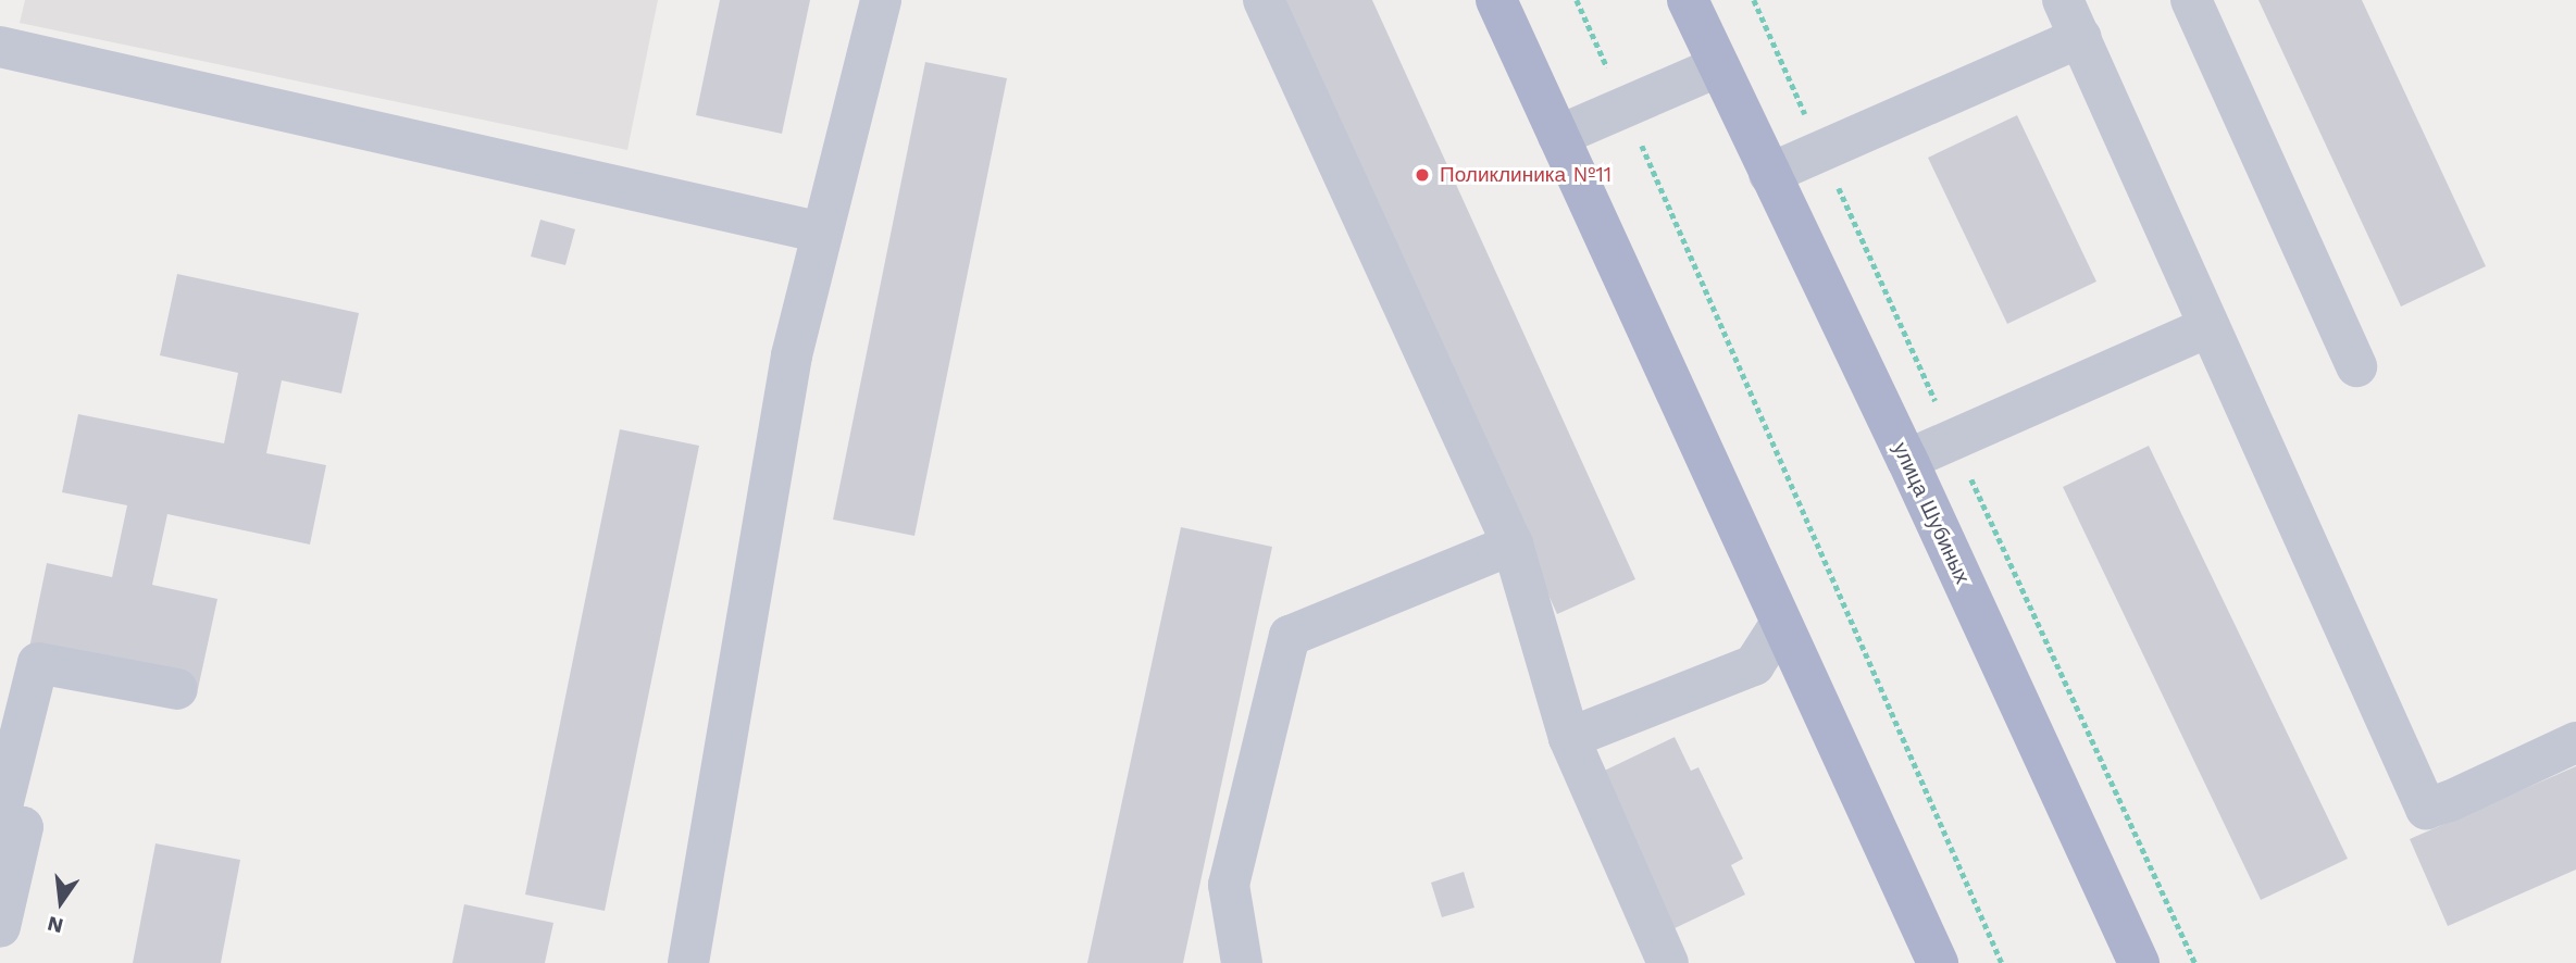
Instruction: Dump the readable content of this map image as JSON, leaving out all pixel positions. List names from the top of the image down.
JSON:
{
  "streets": {
    "main road": ["улица Шубиных"]
  },
  "places": ["Поликлиника №11"],
  "north": "bottom"
}
